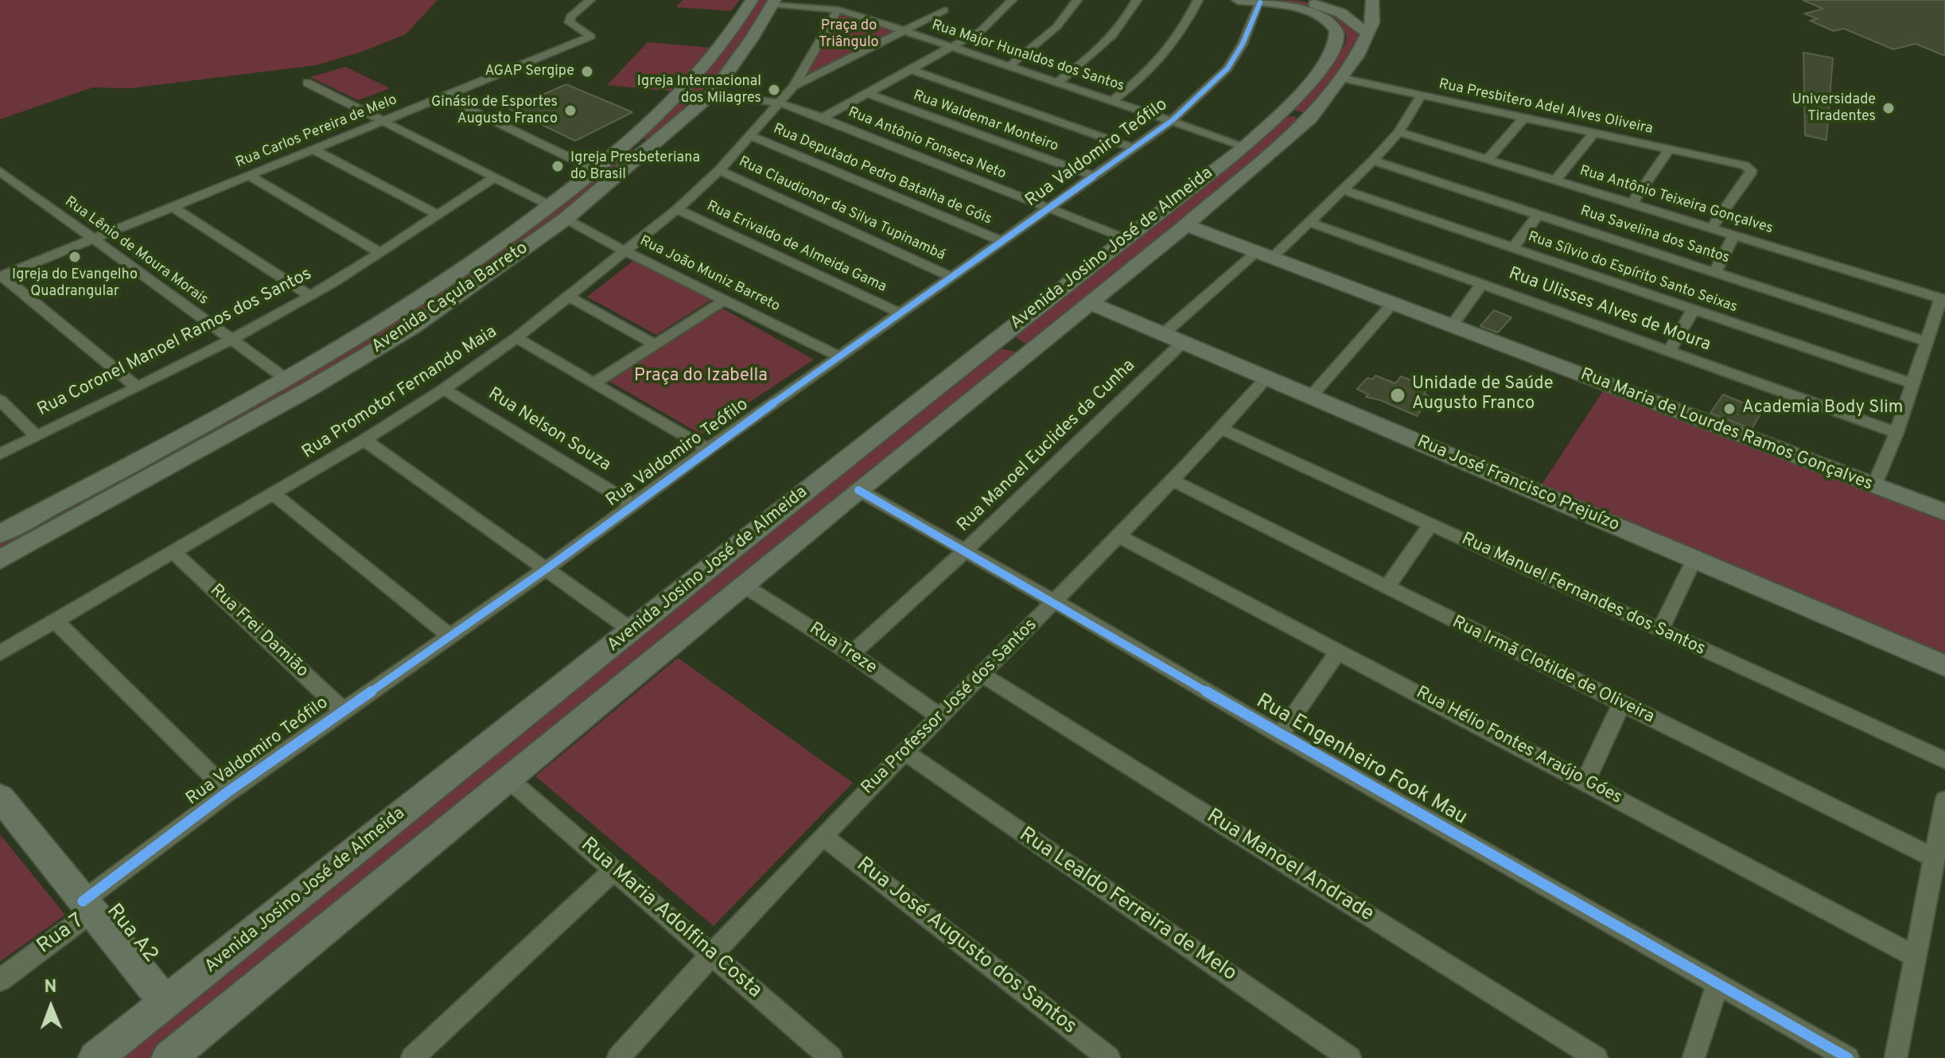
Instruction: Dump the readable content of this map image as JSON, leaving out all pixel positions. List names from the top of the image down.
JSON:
{
  "streets": {
    "street": [
      "Rua Major Hunaldos dos Santos",
      "Rua Presbitero Adel Alves Oliveira",
      "Rua Waldemar Monteiro",
      "Rua Carlos Pereira de Melo",
      "Rua Antônio Fonseca Neto",
      "Rua Valdomiro Teófilo",
      "Rua Deputado Pedro Batalha de Góis",
      "Rua Antônio Teixeira Gonçalves",
      "Rua Claudionor da Silva Tupinambá",
      "Rua Savelina dos Santos",
      "Rua Erivaldo de Almeida Gama",
      "Avenida Josino José de Almeida",
      "Rua Lênio de Moura Morais",
      "Rua Sílvio do Espírito Santo Seixas",
      "Rua João Muniz Barreto",
      "Avenida Caçula Barreto",
      "Rua Ulisses Alves de Moura",
      "Rua Coronel Manoel Ramos dos Santos",
      "Rua Promotor Fernando Maia",
      "Rua Nelson Souza",
      "Rua Maria de Lourdes Ramos Gonçalves",
      "Rua Manoel Euclides da Cunha",
      "Rua José Francisco Prejuízo",
      "Rua Manuel Fernandes dos Santos",
      "Rua Frei Damião",
      "Rua Treze",
      "Rua Irmã Clotilde de Oliveira",
      "Rua Professor José dos Santos",
      "Rua Hélio Fontes Araújo Góes",
      "Rua Engenheiro Fook Mau",
      "Rua Manoel Andrade",
      "Rua Lealdo Ferreira de Melo",
      "Rua Maria Adolfina Costa",
      "Rua A2",
      "Rua 7",
      "Rua José Augusto dos Santos"
    ]
  },
  "crossings": [
    ["Rua Major Hunaldos dos Santos", "Rua Valdomiro Teófilo"],
    ["Rua Major Hunaldos dos Santos", "Avenida Josino José de Almeida"],
    ["Rua Major Hunaldos dos Santos", "Avenida Caçula Barreto"],
    ["Rua Major Hunaldos dos Santos", "Rua Promotor Fernando Maia"],
    ["Rua Presbitero Adel Alves Oliveira", "Rua Antônio Teixeira Gonçalves"],
    ["Rua Presbitero Adel Alves Oliveira", "Avenida Josino José de Almeida"],
    ["Rua Presbitero Adel Alves Oliveira", "Rua Manoel Euclides da Cunha"],
    ["Rua Waldemar Monteiro", "Rua Valdomiro Teófilo"],
    ["Rua Carlos Pereira de Melo", "Rua Lênio de Moura Morais"],
    ["Rua Carlos Pereira de Melo", "Rua João Muniz Barreto"],
    ["Rua Antônio Fonseca Neto", "Rua Valdomiro Teófilo"],
    ["Rua Antônio Fonseca Neto", "Avenida Josino José de Almeida"],
    ["Rua Antônio Fonseca Neto", "Avenida Caçula Barreto"],
    ["Rua Antônio Fonseca Neto", "Rua Promotor Fernando Maia"],
    ["Rua Valdomiro Teófilo", "Rua Deputado Pedro Batalha de Góis"],
    ["Rua Valdomiro Teófilo", "Rua Claudionor da Silva Tupinambá"],
    ["Rua Valdomiro Teófilo", "Rua Erivaldo de Almeida Gama"],
    ["Rua Valdomiro Teófilo", "Avenida Josino José de Almeida"],
    ["Rua Valdomiro Teófilo", "Rua João Muniz Barreto"],
    ["Rua Valdomiro Teófilo", "Rua Nelson Souza"],
    ["Rua Valdomiro Teófilo", "Rua Frei Damião"],
    ["Rua Valdomiro Teófilo", "Rua A2"],
    ["Rua Valdomiro Teófilo", "Rua 7"],
    ["Rua Deputado Pedro Batalha de Góis", "Rua Promotor Fernando Maia"],
    ["Rua Antônio Teixeira Gonçalves", "Rua Manoel Euclides da Cunha"],
    ["Rua Claudionor da Silva Tupinambá", "Rua Promotor Fernando Maia"],
    ["Rua Savelina dos Santos", "Rua Manoel Euclides da Cunha"],
    ["Rua Erivaldo de Almeida Gama", "Rua Promotor Fernando Maia"],
    ["Avenida Josino José de Almeida", "Rua Maria de Lourdes Ramos Gonçalves"],
    ["Avenida Josino José de Almeida", "Rua José Francisco Prejuízo"],
    ["Avenida Josino José de Almeida", "Rua Treze"],
    ["Avenida Josino José de Almeida", "Rua Engenheiro Fook Mau"],
    ["Avenida Josino José de Almeida", "Rua Maria Adolfina Costa"],
    ["Avenida Josino José de Almeida", "Rua A2"],
    ["Rua Lênio de Moura Morais", "Avenida Caçula Barreto"],
    ["Rua Lênio de Moura Morais", "Rua Coronel Manoel Ramos dos Santos"],
    ["Rua Sílvio do Espírito Santo Seixas", "Rua Manoel Euclides da Cunha"],
    ["Rua João Muniz Barreto", "Avenida Caçula Barreto"],
    ["Rua João Muniz Barreto", "Rua Coronel Manoel Ramos dos Santos"],
    ["Rua João Muniz Barreto", "Rua Promotor Fernando Maia"],
    ["Rua Ulisses Alves de Moura", "Rua Manoel Euclides da Cunha"],
    ["Rua Promotor Fernando Maia", "Rua Nelson Souza"],
    ["Rua Promotor Fernando Maia", "Rua Frei Damião"],
    ["Rua Maria de Lourdes Ramos Gonçalves", "Rua Manoel Euclides da Cunha"],
    ["Rua Manoel Euclides da Cunha", "Rua José Francisco Prejuízo"],
    ["Rua Manoel Euclides da Cunha", "Rua Treze"],
    ["Rua Manoel Euclides da Cunha", "Rua Engenheiro Fook Mau"],
    ["Rua José Francisco Prejuízo", "Rua Professor José dos Santos"],
    ["Rua Manuel Fernandes dos Santos", "Rua Professor José dos Santos"],
    ["Rua Treze", "Rua Professor José dos Santos"],
    ["Rua Irmã Clotilde de Oliveira", "Rua Professor José dos Santos"],
    ["Rua Professor José dos Santos", "Rua Hélio Fontes Araújo Góes"],
    ["Rua Professor José dos Santos", "Rua Engenheiro Fook Mau"],
    ["Rua Professor José dos Santos", "Rua Manoel Andrade"],
    ["Rua Professor José dos Santos", "Rua Lealdo Ferreira de Melo"],
    ["Rua Professor José dos Santos", "Rua Maria Adolfina Costa"],
    ["Rua Professor José dos Santos", "Rua José Augusto dos Santos"],
    ["Rua A2", "Rua 7"]
  ],
  "parks": ["Praça do Triângulo", "Praça do Izabella"],
  "places": [
    "AGAP Sergipe",
    "Igreja Internacional dos Milagres",
    "Universidade Tiradentes",
    "Ginásio de Esportes Augusto Franco",
    "Igreja Presbeteriana do Brasil",
    "Igreja do Evangelho Quadrangular",
    "Unidade de Saúde Augusto Franco",
    "Academia Body Slim"
  ],
  "north": "top"
}
